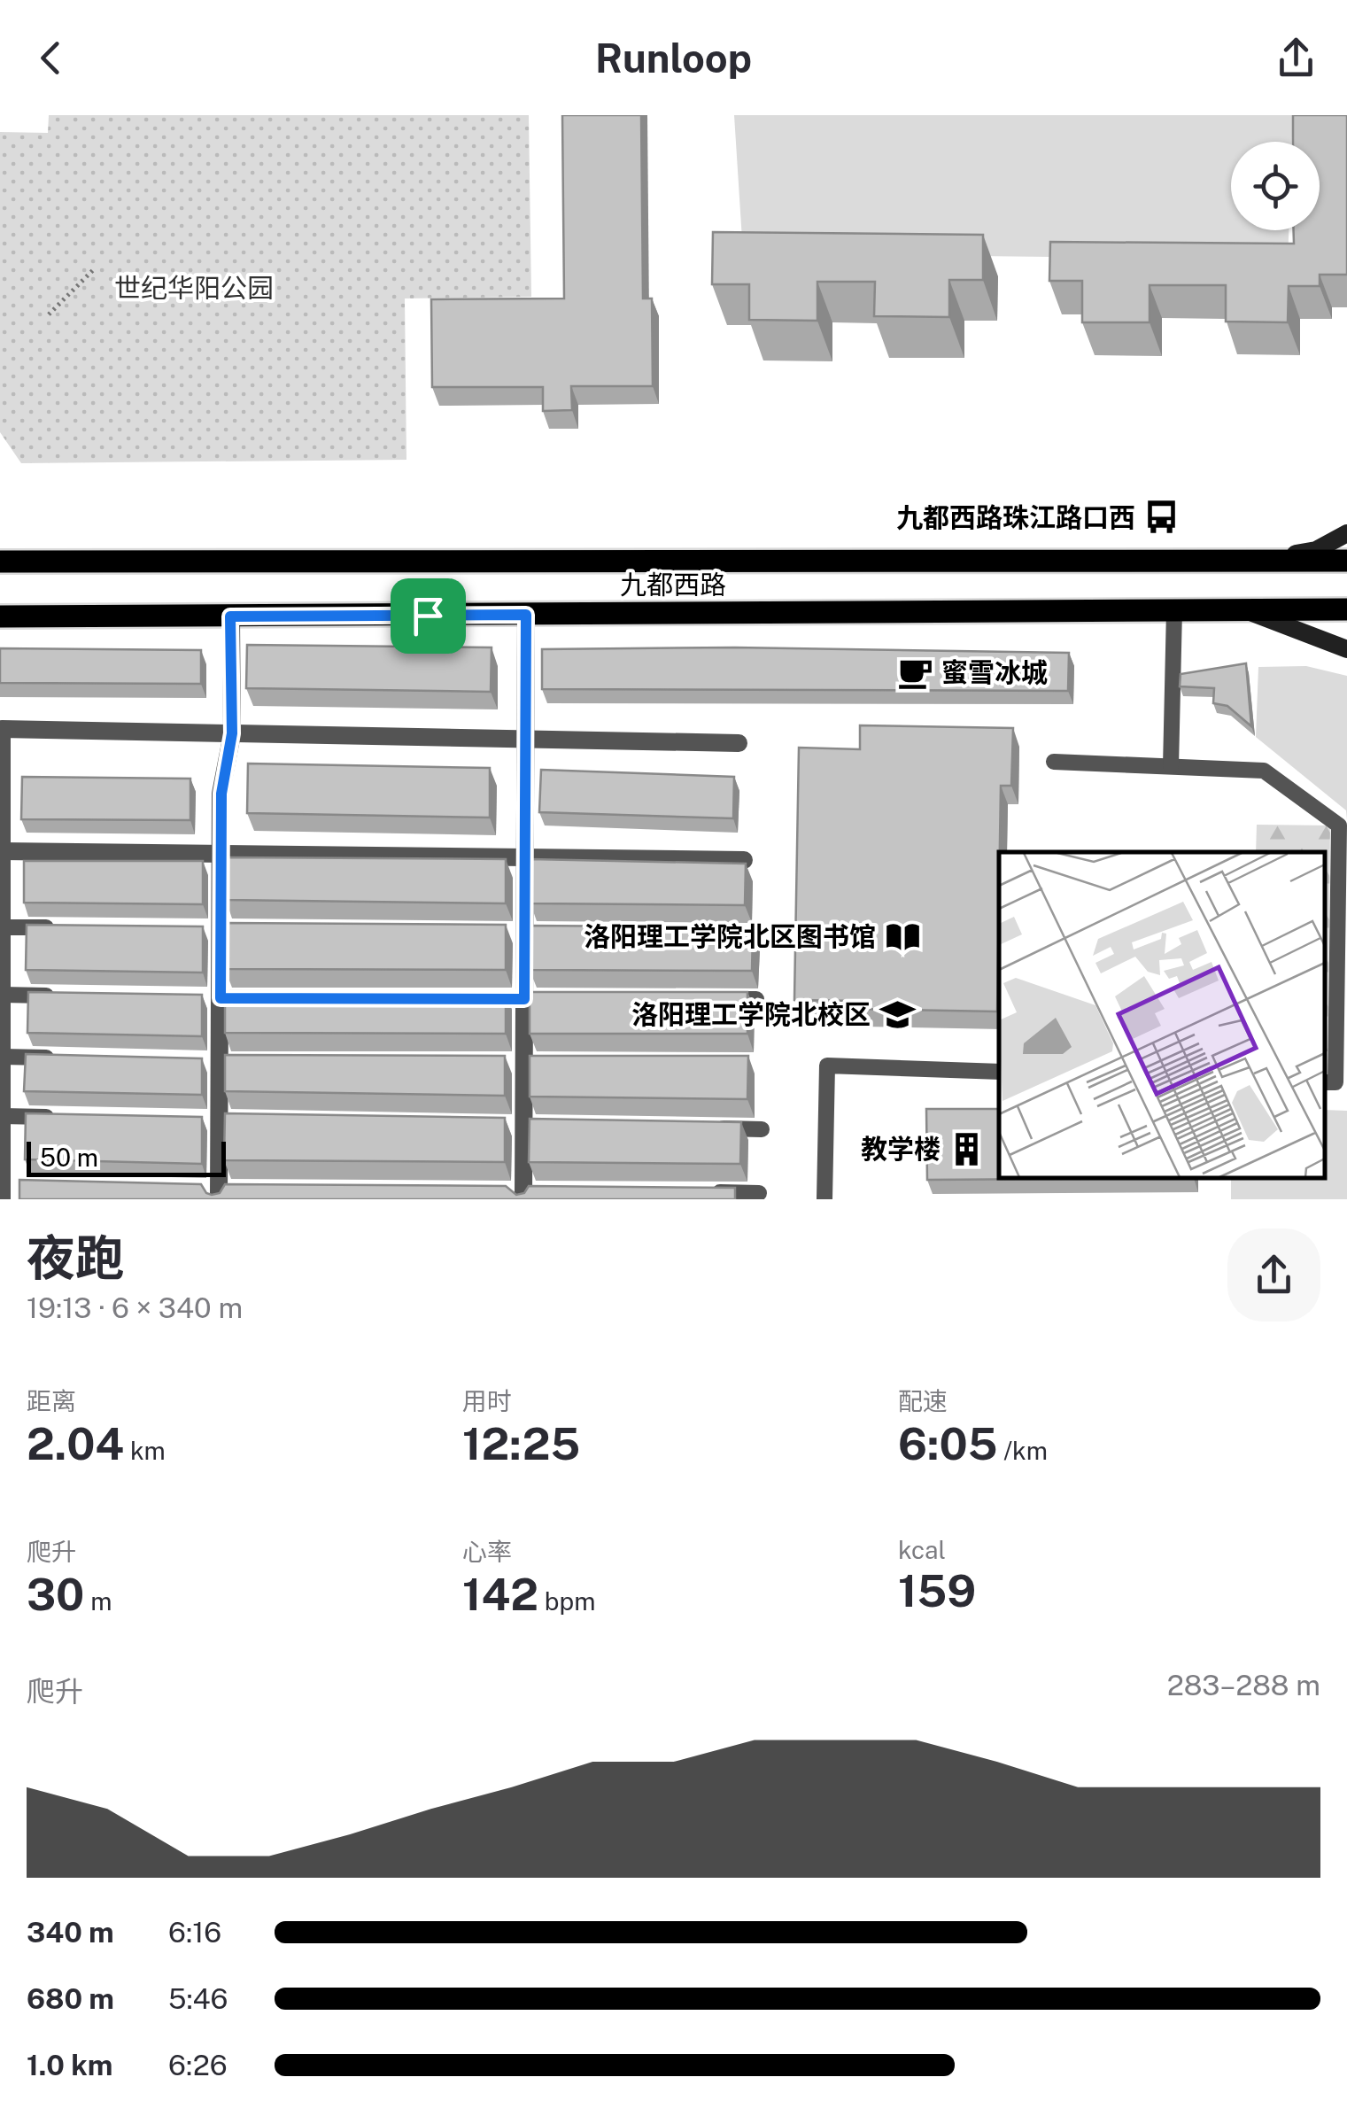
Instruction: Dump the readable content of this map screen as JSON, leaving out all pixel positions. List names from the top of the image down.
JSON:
{
  "streets": {
    "main road": ["九都西路"]
  },
  "parks": ["世纪华阳公园"],
  "places": {
    "bus stop": ["九都西路珠江路口西"],
    "cafe": ["蜜雪冰城"],
    "library": ["洛阳理工学院北区图书馆"],
    "school or university": ["洛阳理工学院北校区"],
    "building": ["教学楼"]
  },
  "scale_bar": "50 m",
  "page": {
    "header": "Runloop",
    "scale": "50 m",
    "heading": ["夜跑", "19:13 · 6 × 340 m"],
    "stats": [
      ["距离", "2.04 km"],
      ["用时", "12:25"],
      ["配速", "6:05 /km"],
      ["爬升", "30 m"],
      ["心率", "142 bpm"],
      ["kcal", "159"]
    ],
    "chart": ["爬升", "283–288 m"],
    "list": [
      {
        "name": "340 m",
        "note": "6:16"
      },
      {
        "name": "680 m",
        "note": "5:46"
      },
      {
        "name": "1.0 km",
        "note": "6:26"
      }
    ]
  }
}
